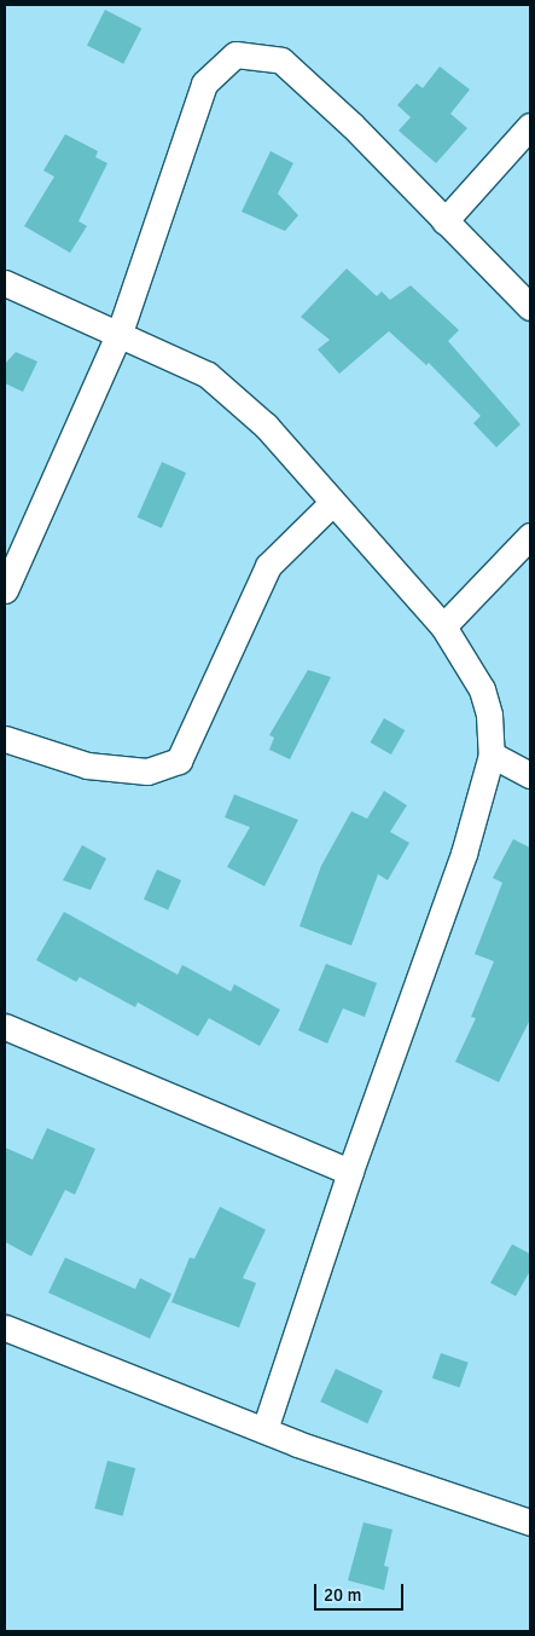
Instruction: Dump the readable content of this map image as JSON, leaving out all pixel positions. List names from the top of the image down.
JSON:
{
  "scale_bar": "20 m"
}
